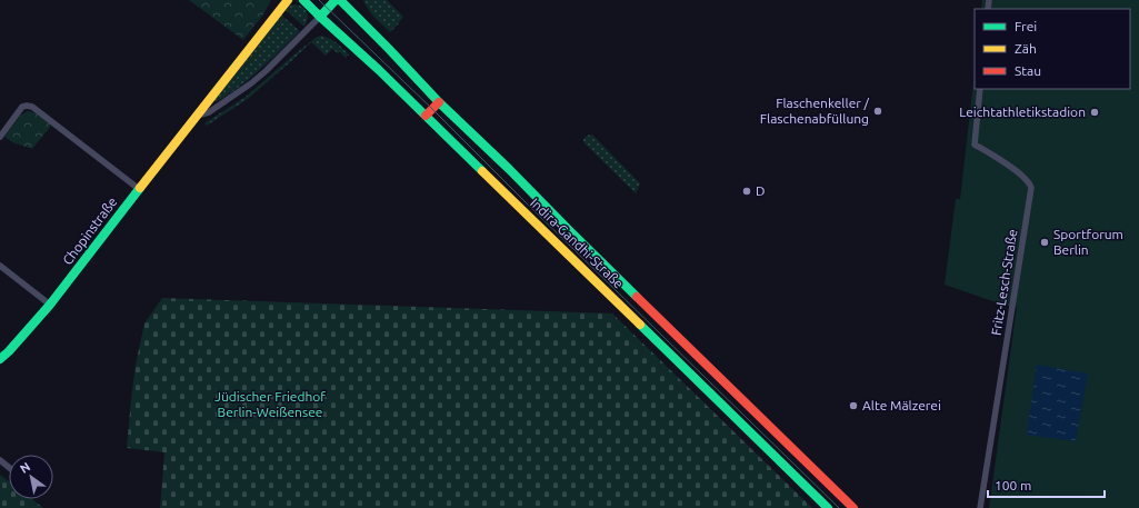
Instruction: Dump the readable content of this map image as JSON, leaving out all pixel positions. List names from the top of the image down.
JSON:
{
  "streets": {
    "main road": ["Chopinstraße", "Indira-Gandhi-Straße"],
    "street": ["Fritz-Lesch-Straße"]
  },
  "crossings": [
    ["Chopinstraße", "Indira-Gandhi-Straße"]
  ],
  "parks": ["Jüdischer Friedhof Berlin-Weißensee"],
  "places": [
    "Flaschenkeller / Flaschenabfüllung",
    "Leichtathletikstadion",
    "D",
    "Sportforum Berlin",
    "Alte Mälzerei"
  ],
  "legend": ["Frei", "Zäh", "Stau"],
  "scale_bar": "100 m",
  "north": "top left"
}
